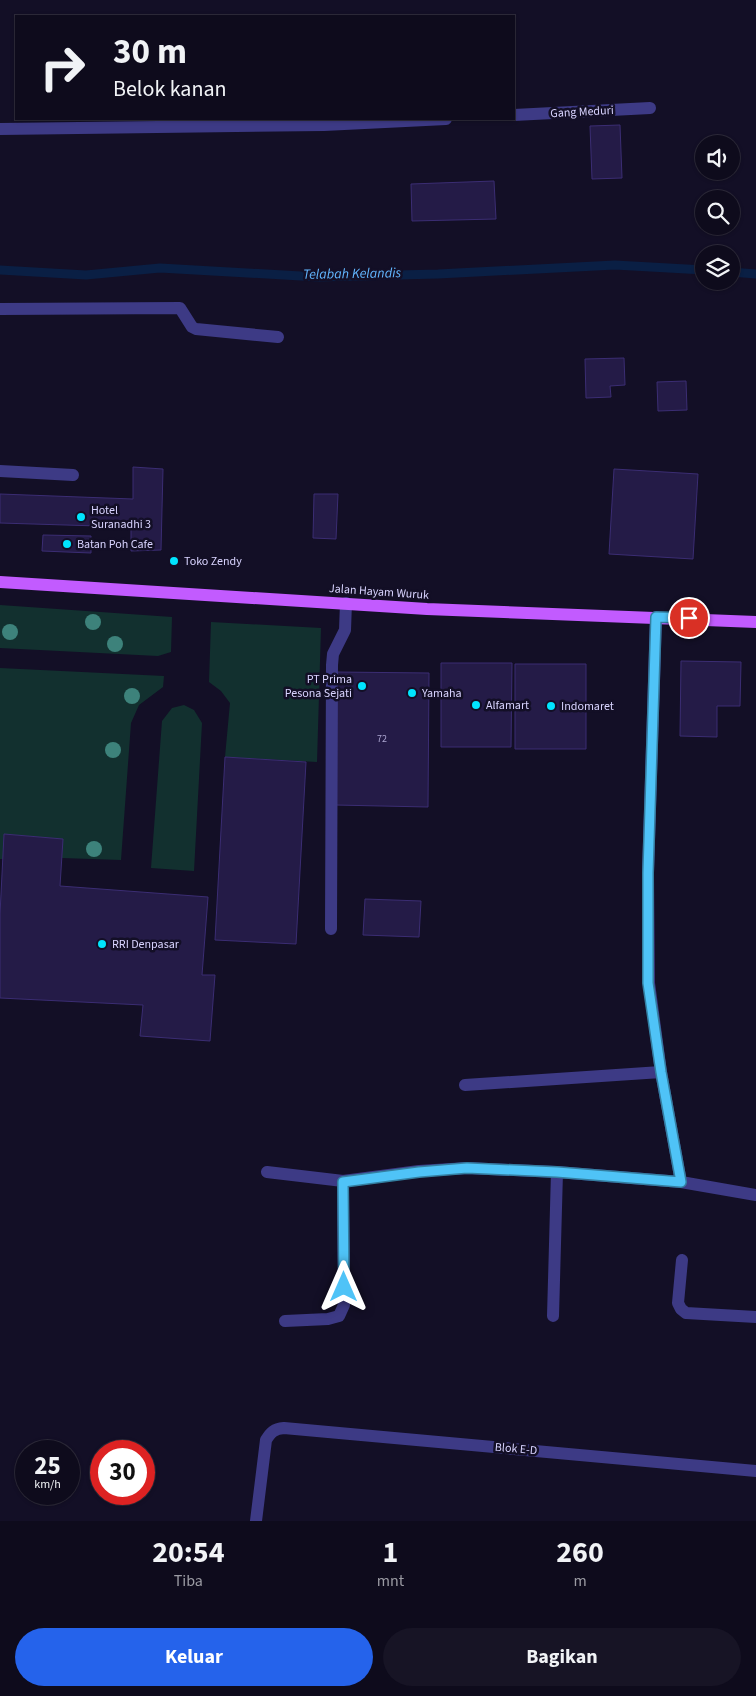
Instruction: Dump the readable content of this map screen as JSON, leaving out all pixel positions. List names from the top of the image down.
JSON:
{
  "streets": {
    "main road": ["Jalan Hayam Wuruk"],
    "street": ["Gang Meduri", "Blok E-D"]
  },
  "water": ["Telabah Kelandis"],
  "places": [
    "Hotel Suranadhi 3",
    "Batan Poh Cafe",
    "Toko Zendy",
    "PT Prima Pesona Sejati",
    "Yamaha",
    "Alfamart",
    "Indomaret",
    "RRI Denpasar"
  ],
  "house_numbers": ["72"],
  "page": {
    "turn": ["30 m", "Belok kanan"],
    "speed": "25 km/h",
    "limit": "30",
    "eta": [
      "20:54",
      "Tiba",
      "1",
      "mnt",
      "260",
      "m"
    ],
    "buttons": ["Keluar", "Bagikan"]
  }
}
